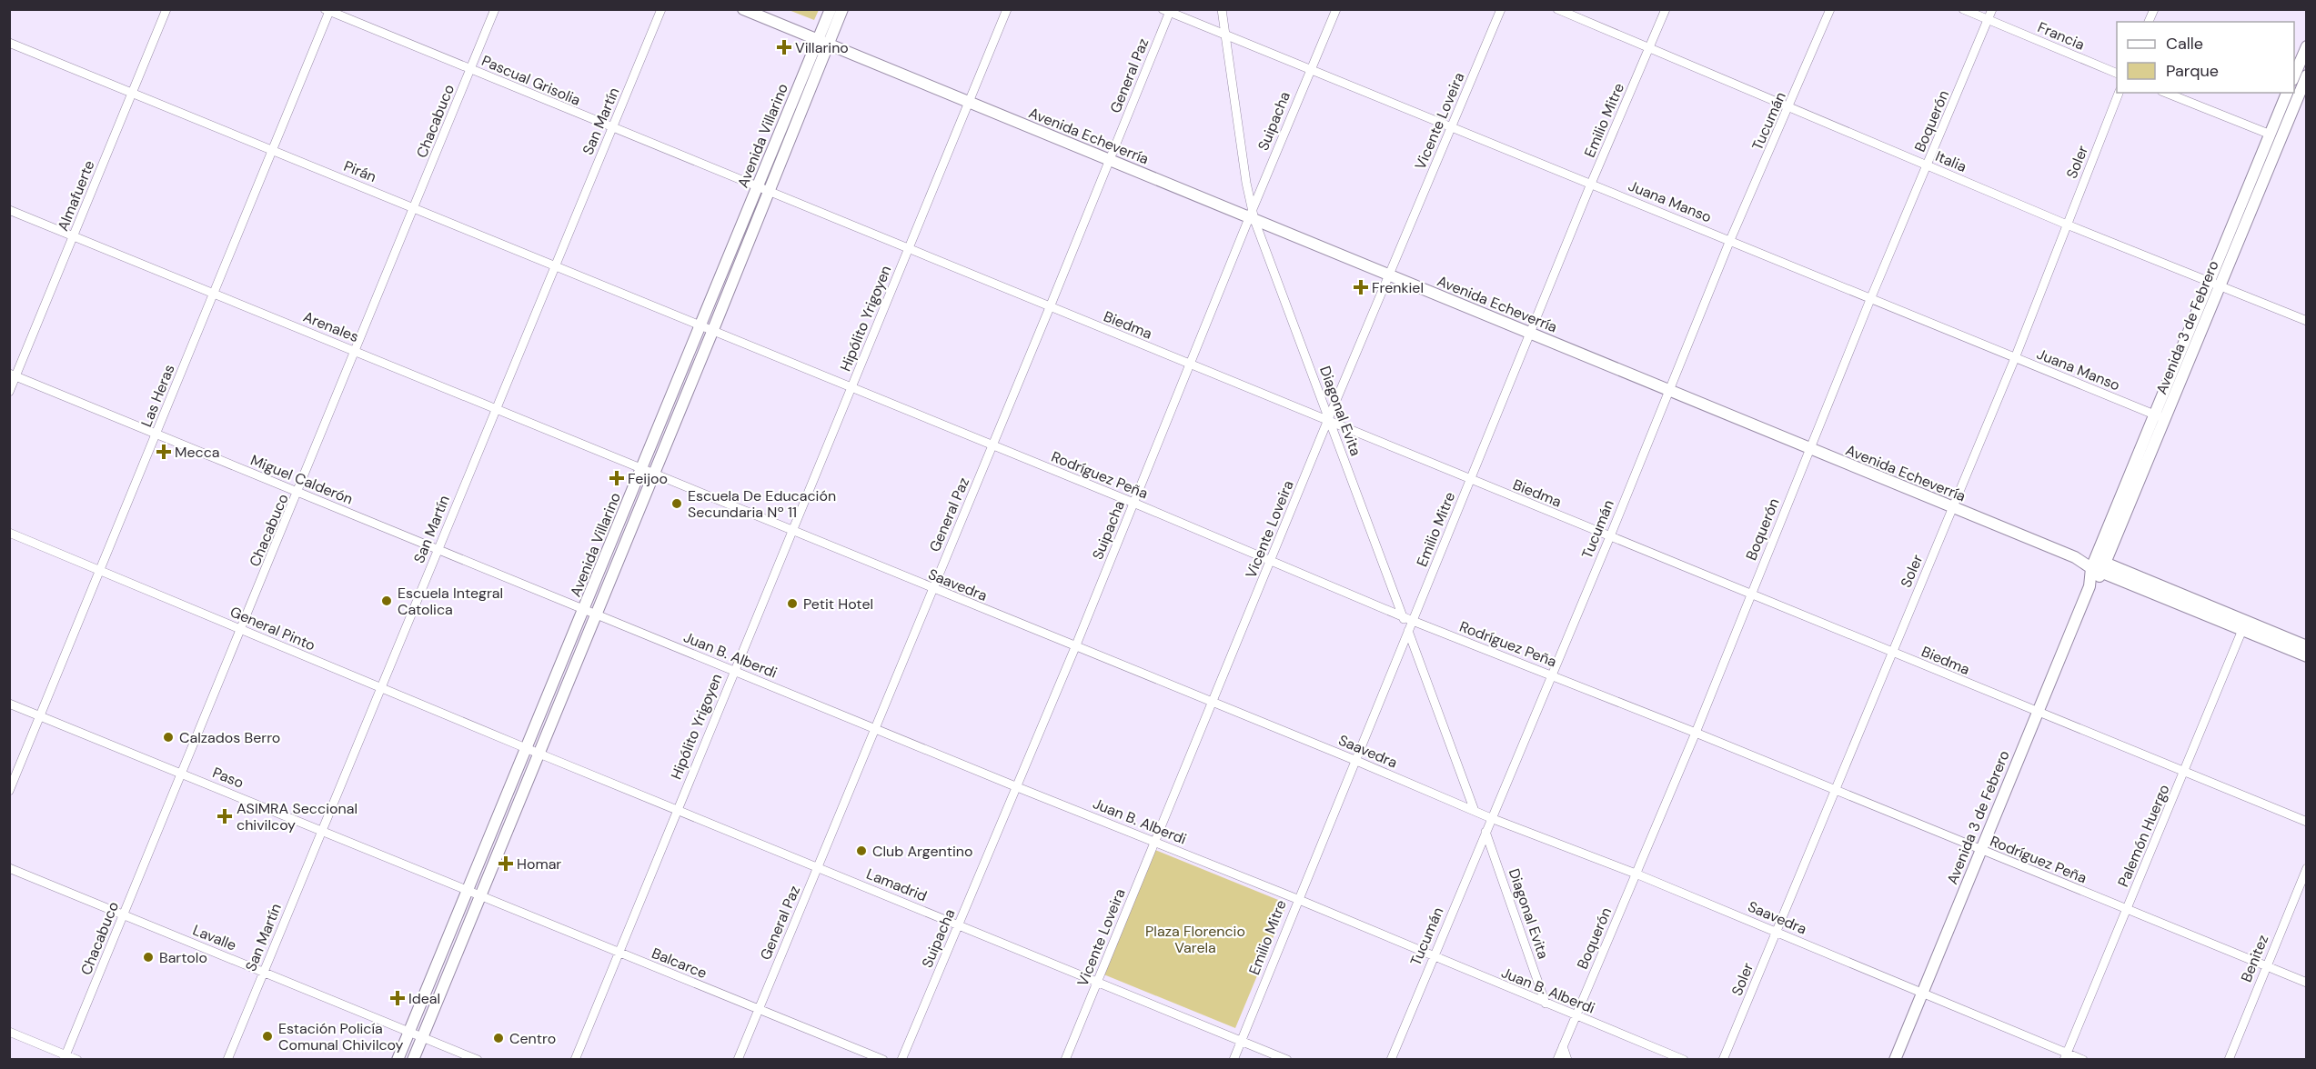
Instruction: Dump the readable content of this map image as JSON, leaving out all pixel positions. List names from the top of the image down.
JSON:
{
  "streets": {
    "main road": ["Avenida Villarino", "Avenida Echeverría", "Avenida 3 de Febrero"],
    "street": [
      "Francia",
      "General Paz",
      "Pascual Grisolia",
      "Emilio Mitre",
      "Chacabuco",
      "San Martín",
      "Suipacha",
      "Vicente Loveira",
      "Tucumán",
      "Boquerón",
      "Italia",
      "Soler",
      "Pirán",
      "Almafuerte",
      "Juana Manso",
      "Hipólito Yrigoyen",
      "Biedma",
      "Arenales",
      "Las Heras",
      "Diagonal Evita",
      "Rodríguez Peña",
      "Miguel Calderón",
      "Saavedra",
      "General Pinto",
      "Juan B. Alberdi",
      "Paso",
      "Palemón Huergo",
      "Lamadrid",
      "Lavalle",
      "Benitez",
      "Balcarce"
    ]
  },
  "crossings": [
    ["Francia", "Boquerón"],
    ["General Paz", "Avenida Echeverría"],
    ["General Paz", "Juana Manso"],
    ["General Paz", "Biedma"],
    ["General Paz", "Rodríguez Peña"],
    ["General Paz", "Saavedra"],
    ["General Paz", "Juan B. Alberdi"],
    ["General Paz", "Lamadrid"],
    ["General Paz", "Balcarce"],
    ["Pascual Grisolia", "Chacabuco"],
    ["Pascual Grisolia", "San Martín"],
    ["Pascual Grisolia", "Avenida Villarino"],
    ["Pascual Grisolia", "Biedma"],
    ["Pascual Grisolia", "Las Heras"],
    ["Emilio Mitre", "Avenida Echeverría"],
    ["Emilio Mitre", "Italia"],
    ["Emilio Mitre", "Juana Manso"],
    ["Emilio Mitre", "Biedma"],
    ["Emilio Mitre", "Diagonal Evita"],
    ["Emilio Mitre", "Rodríguez Peña"],
    ["Emilio Mitre", "Saavedra"],
    ["Emilio Mitre", "Juan B. Alberdi"],
    ["Emilio Mitre", "Lamadrid"],
    ["Chacabuco", "Pirán"],
    ["Chacabuco", "Arenales"],
    ["Chacabuco", "Miguel Calderón"],
    ["Chacabuco", "General Pinto"],
    ["Chacabuco", "Paso"],
    ["Chacabuco", "Lavalle"],
    ["San Martín", "Pirán"],
    ["San Martín", "Arenales"],
    ["San Martín", "Miguel Calderón"],
    ["San Martín", "General Pinto"],
    ["San Martín", "Paso"],
    ["San Martín", "Lavalle"],
    ["Suipacha", "Avenida Echeverría"],
    ["Suipacha", "Juana Manso"],
    ["Suipacha", "Biedma"],
    ["Suipacha", "Diagonal Evita"],
    ["Suipacha", "Rodríguez Peña"],
    ["Suipacha", "Saavedra"],
    ["Suipacha", "Juan B. Alberdi"],
    ["Suipacha", "Lamadrid"],
    ["Vicente Loveira", "Avenida Echeverría"],
    ["Vicente Loveira", "Juana Manso"],
    ["Vicente Loveira", "Biedma"],
    ["Vicente Loveira", "Diagonal Evita"],
    ["Vicente Loveira", "Rodríguez Peña"],
    ["Vicente Loveira", "Saavedra"],
    ["Vicente Loveira", "Juan B. Alberdi"],
    ["Vicente Loveira", "Lamadrid"],
    ["Tucumán", "Avenida Echeverría"],
    ["Tucumán", "Italia"],
    ["Tucumán", "Juana Manso"],
    ["Tucumán", "Biedma"],
    ["Tucumán", "Diagonal Evita"],
    ["Tucumán", "Rodríguez Peña"],
    ["Tucumán", "Saavedra"],
    ["Tucumán", "Juan B. Alberdi"],
    ["Boquerón", "Avenida Echeverría"],
    ["Boquerón", "Italia"],
    ["Boquerón", "Juana Manso"],
    ["Boquerón", "Biedma"],
    ["Boquerón", "Rodríguez Peña"],
    ["Boquerón", "Saavedra"],
    ["Boquerón", "Juan B. Alberdi"],
    ["Avenida Villarino", "Avenida Echeverría"],
    ["Avenida Villarino", "Pirán"],
    ["Avenida Villarino", "Biedma"],
    ["Avenida Villarino", "Arenales"],
    ["Avenida Villarino", "Rodríguez Peña"],
    ["Avenida Villarino", "Miguel Calderón"],
    ["Avenida Villarino", "Saavedra"],
    ["Avenida Villarino", "General Pinto"],
    ["Avenida Villarino", "Juan B. Alberdi"],
    ["Avenida Villarino", "Paso"],
    ["Avenida Villarino", "Lamadrid"],
    ["Avenida Villarino", "Lavalle"],
    ["Avenida Villarino", "Balcarce"],
    ["Avenida Echeverría", "Soler"],
    ["Avenida Echeverría", "Hipólito Yrigoyen"],
    ["Avenida Echeverría", "Avenida 3 de Febrero"],
    ["Avenida Echeverría", "Diagonal Evita"],
    ["Avenida Echeverría", "Palemón Huergo"],
    ["Italia", "Soler"],
    ["Italia", "Avenida 3 de Febrero"],
    ["Soler", "Juana Manso"],
    ["Soler", "Biedma"],
    ["Soler", "Rodríguez Peña"],
    ["Soler", "Saavedra"],
    ["Pirán", "Almafuerte"],
    ["Pirán", "Las Heras"],
    ["Pirán", "Rodríguez Peña"],
    ["Almafuerte", "Arenales"],
    ["Almafuerte", "Miguel Calderón"],
    ["Juana Manso", "Avenida 3 de Febrero"],
    ["Juana Manso", "Diagonal Evita"],
    ["Hipólito Yrigoyen", "Biedma"],
    ["Hipólito Yrigoyen", "Rodríguez Peña"],
    ["Hipólito Yrigoyen", "Saavedra"],
    ["Hipólito Yrigoyen", "Juan B. Alberdi"],
    ["Hipólito Yrigoyen", "Lamadrid"],
    ["Hipólito Yrigoyen", "Balcarce"],
    ["Biedma", "Avenida 3 de Febrero"],
    ["Biedma", "Diagonal Evita"],
    ["Biedma", "Palemón Huergo"],
    ["Arenales", "Las Heras"],
    ["Arenales", "Saavedra"],
    ["Avenida 3 de Febrero", "Rodríguez Peña"],
    ["Avenida 3 de Febrero", "Saavedra"],
    ["Las Heras", "Miguel Calderón"],
    ["Las Heras", "General Pinto"],
    ["Las Heras", "Paso"],
    ["Diagonal Evita", "Rodríguez Peña"],
    ["Diagonal Evita", "Saavedra"],
    ["Diagonal Evita", "Juan B. Alberdi"],
    ["Rodríguez Peña", "Palemón Huergo"],
    ["Rodríguez Peña", "Benitez"],
    ["Miguel Calderón", "Juan B. Alberdi"],
    ["Saavedra", "Palemón Huergo"],
    ["General Pinto", "Lamadrid"],
    ["Paso", "Balcarce"]
  ],
  "parks": ["Plaza Florencio Varela"],
  "places": {
    "health": [
      "Villarino",
      "Frenkiel",
      "Mecca",
      "Feijoo",
      "ASIMRA Seccional chivilcoy",
      "Homar",
      "Ideal"
    ],
    "other": [
      "Escuela De Educación Secundaria Nº 11",
      "Escuela Integral Catolica",
      "Petit Hotel",
      "Calzados Berro",
      "Club Argentino",
      "Bartolo",
      "Estación Policía Comunal Chivilcoy",
      "Centro"
    ]
  },
  "legend": ["Calle", "Parque"]
}
